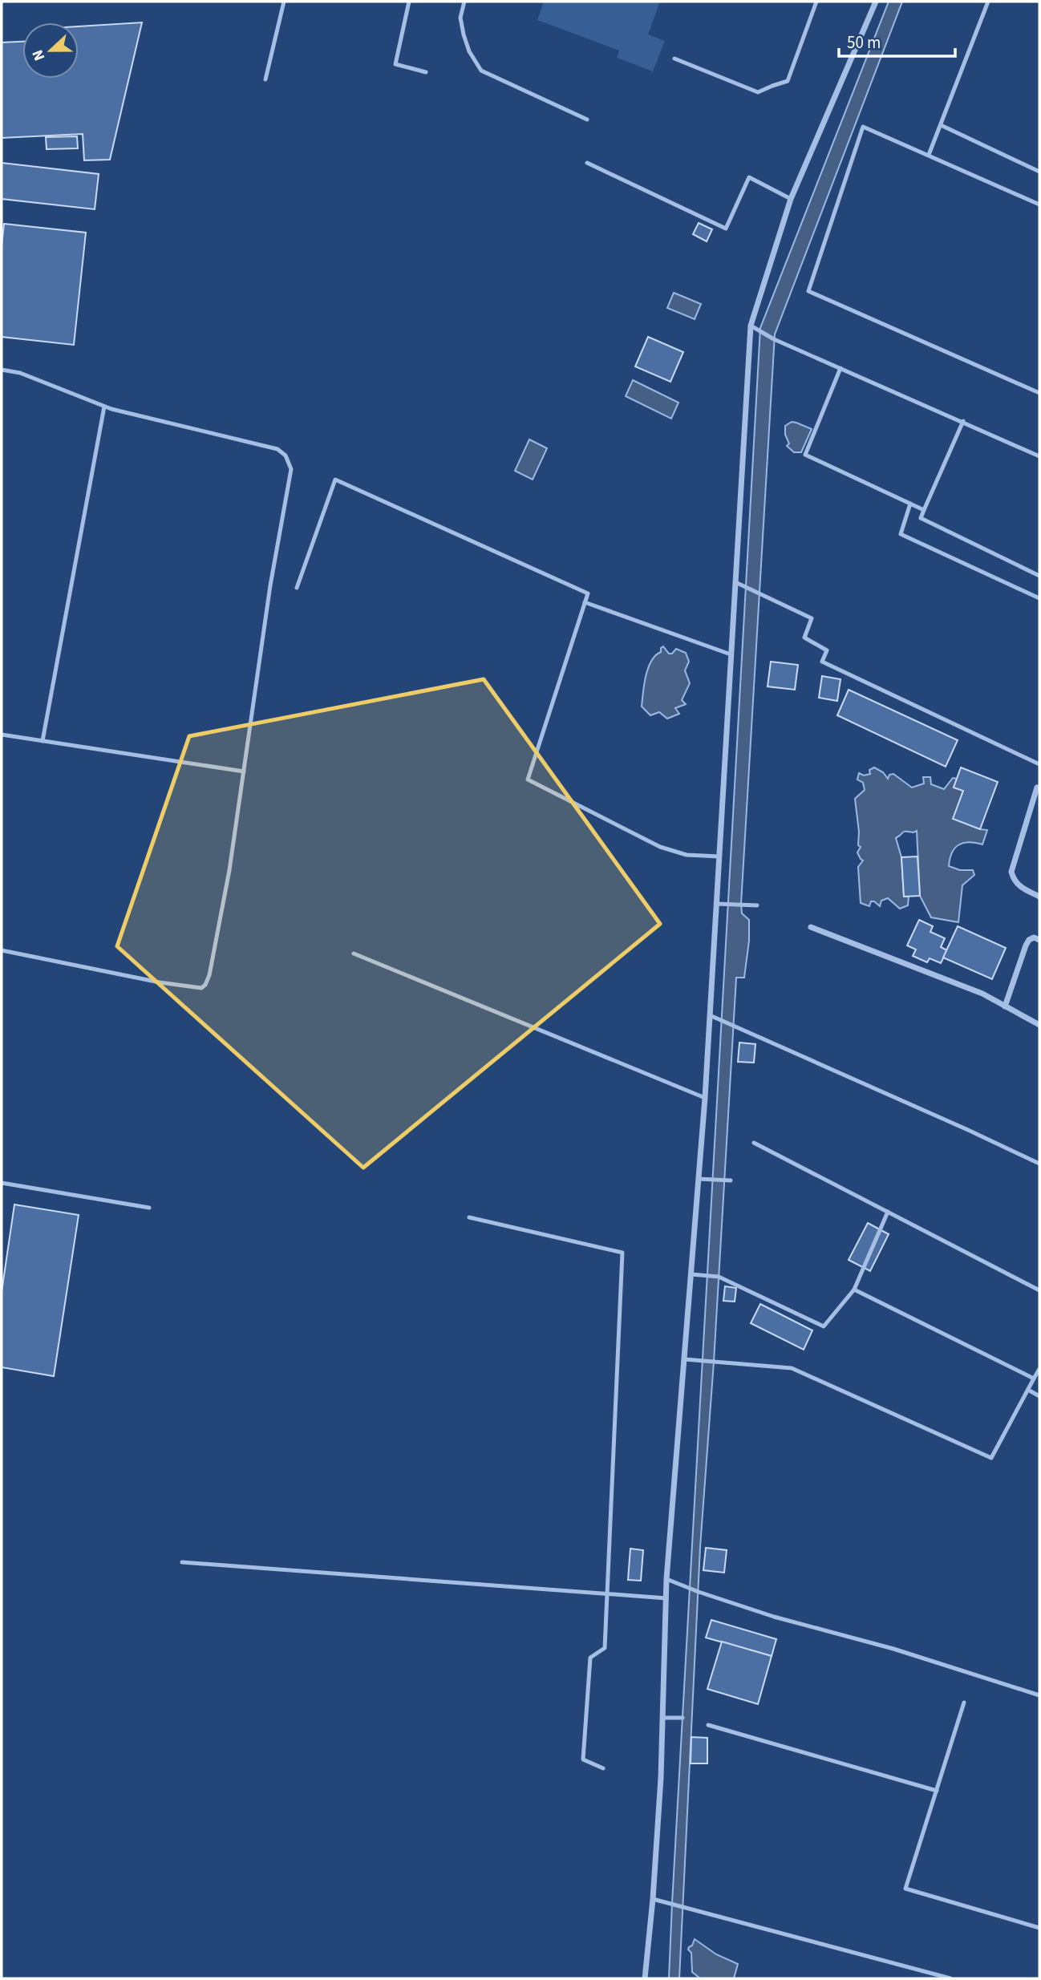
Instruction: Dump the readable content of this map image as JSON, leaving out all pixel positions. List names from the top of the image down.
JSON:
{
  "scale_bar": "50 m",
  "north": "left"
}
